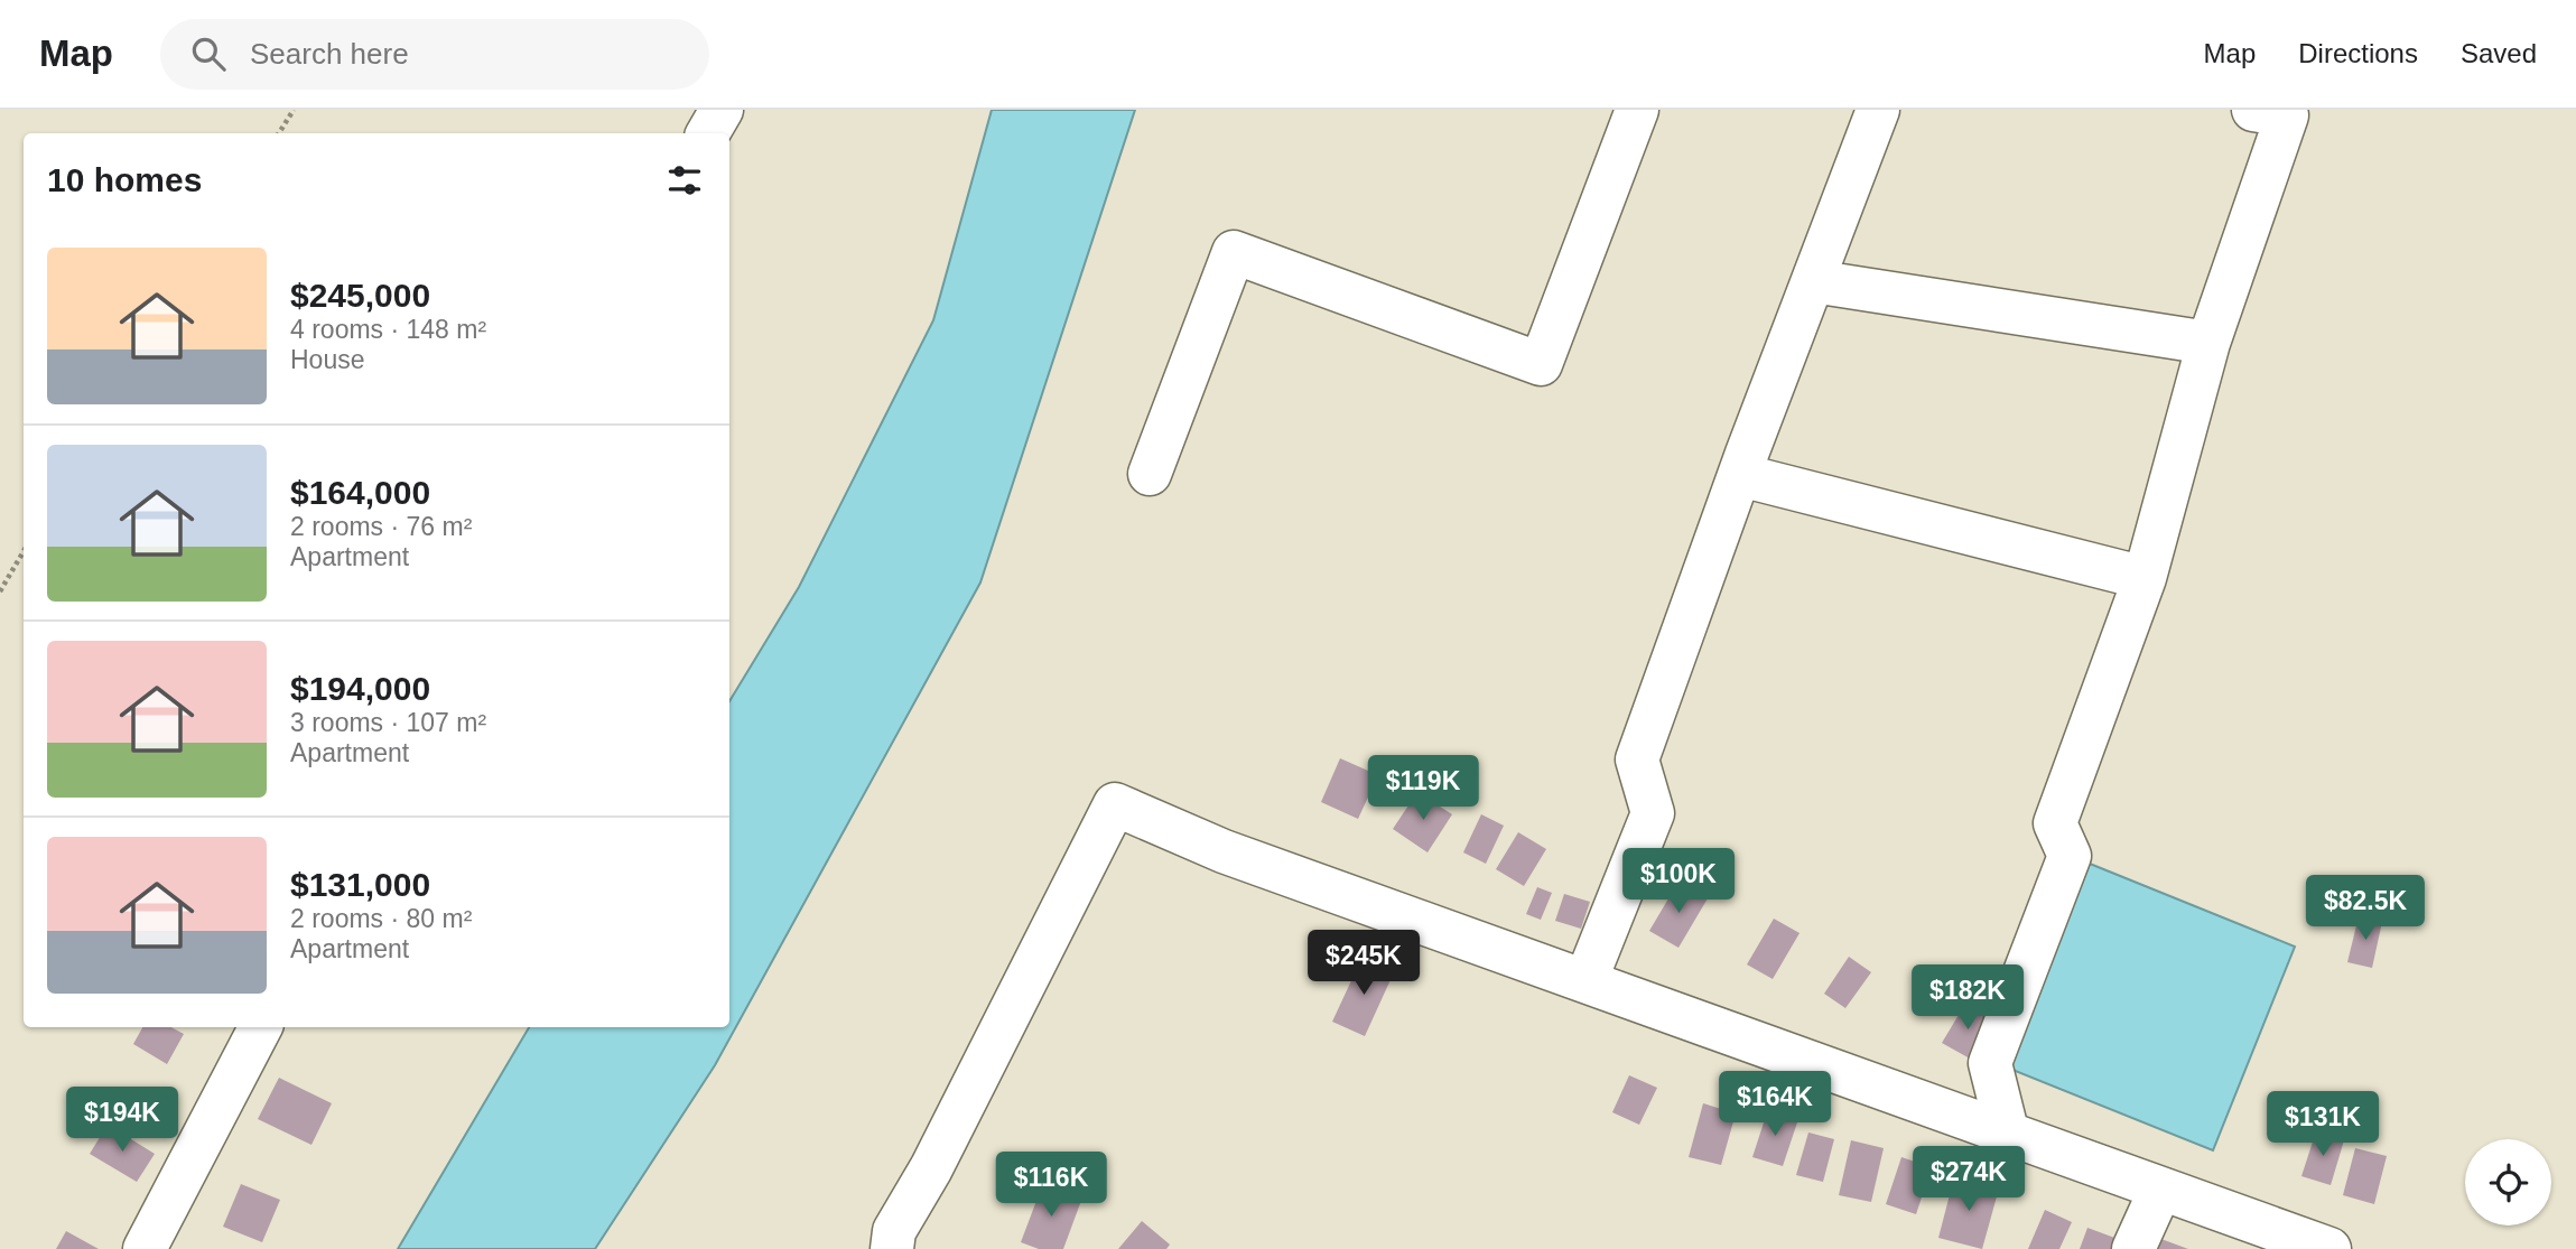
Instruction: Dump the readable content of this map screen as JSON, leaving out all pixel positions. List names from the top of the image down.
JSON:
{
  "page": {
    "header": "Map",
    "search": "Search here",
    "nav": ["Map", "Directions", "Saved"],
    "heading": "10 homes",
    "list": [
      {
        "name": "$245,000",
        "note": "4 rooms · 148 m² · House"
      },
      {
        "name": "$164,000",
        "note": "2 rooms · 76 m² · Apartment"
      },
      {
        "name": "$194,000",
        "note": "3 rooms · 107 m² · Apartment"
      },
      {
        "name": "$131,000",
        "note": "2 rooms · 80 m² · Apartment"
      }
    ],
    "price": [
      "$119K",
      "$100K",
      "$82.5K",
      "$245K",
      "$182K",
      "$164K",
      "$194K",
      "$131K",
      "$274K",
      "$116K"
    ]
  }
}
